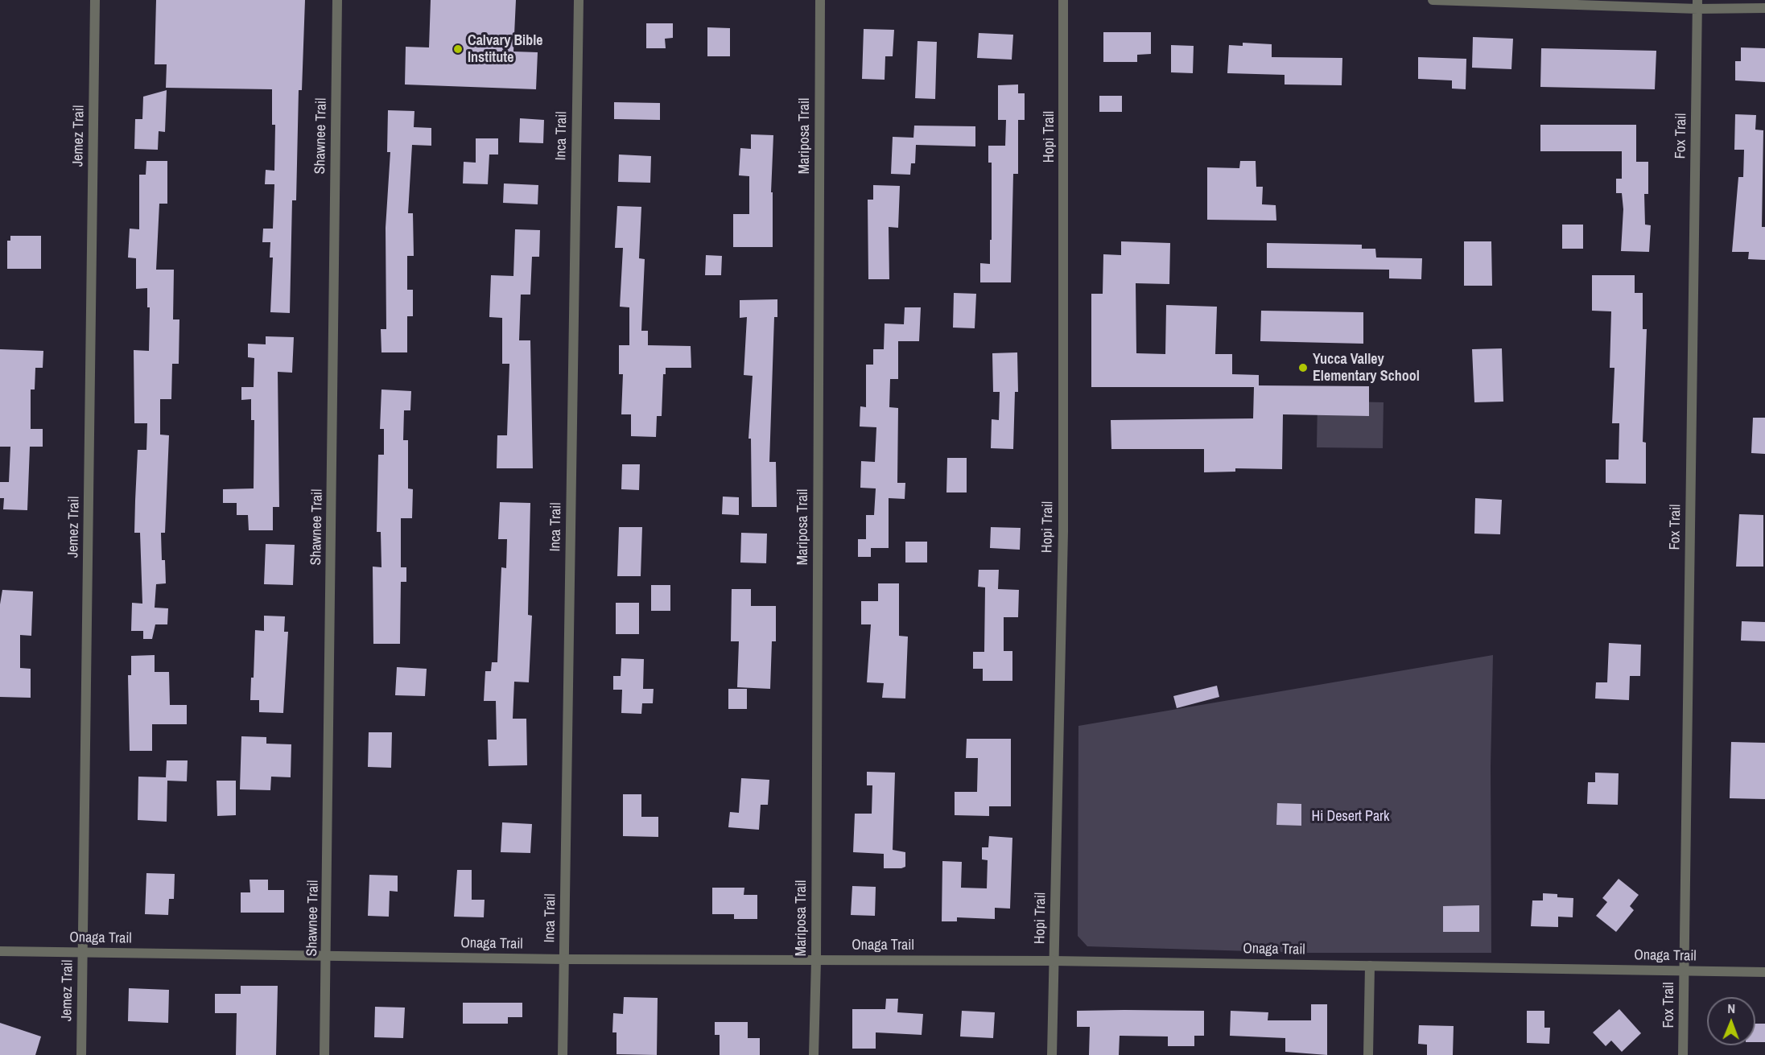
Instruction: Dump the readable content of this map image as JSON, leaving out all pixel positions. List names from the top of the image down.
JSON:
{
  "streets": {
    "street": [
      "Jemez Trail",
      "Shawnee Trail",
      "Inca Trail",
      "Mariposa Trail",
      "Fox Trail",
      "Hopi Trail",
      "Onaga Trail"
    ]
  },
  "crossings": [
    ["Jemez Trail", "Onaga Trail"],
    ["Shawnee Trail", "Onaga Trail"],
    ["Inca Trail", "Onaga Trail"],
    ["Mariposa Trail", "Onaga Trail"],
    ["Fox Trail", "Onaga Trail"],
    ["Hopi Trail", "Onaga Trail"]
  ],
  "parks": ["Hi Desert Park"],
  "places": ["Calvary Bible Institute", "Yucca Valley Elementary School"],
  "north": "top"
}
